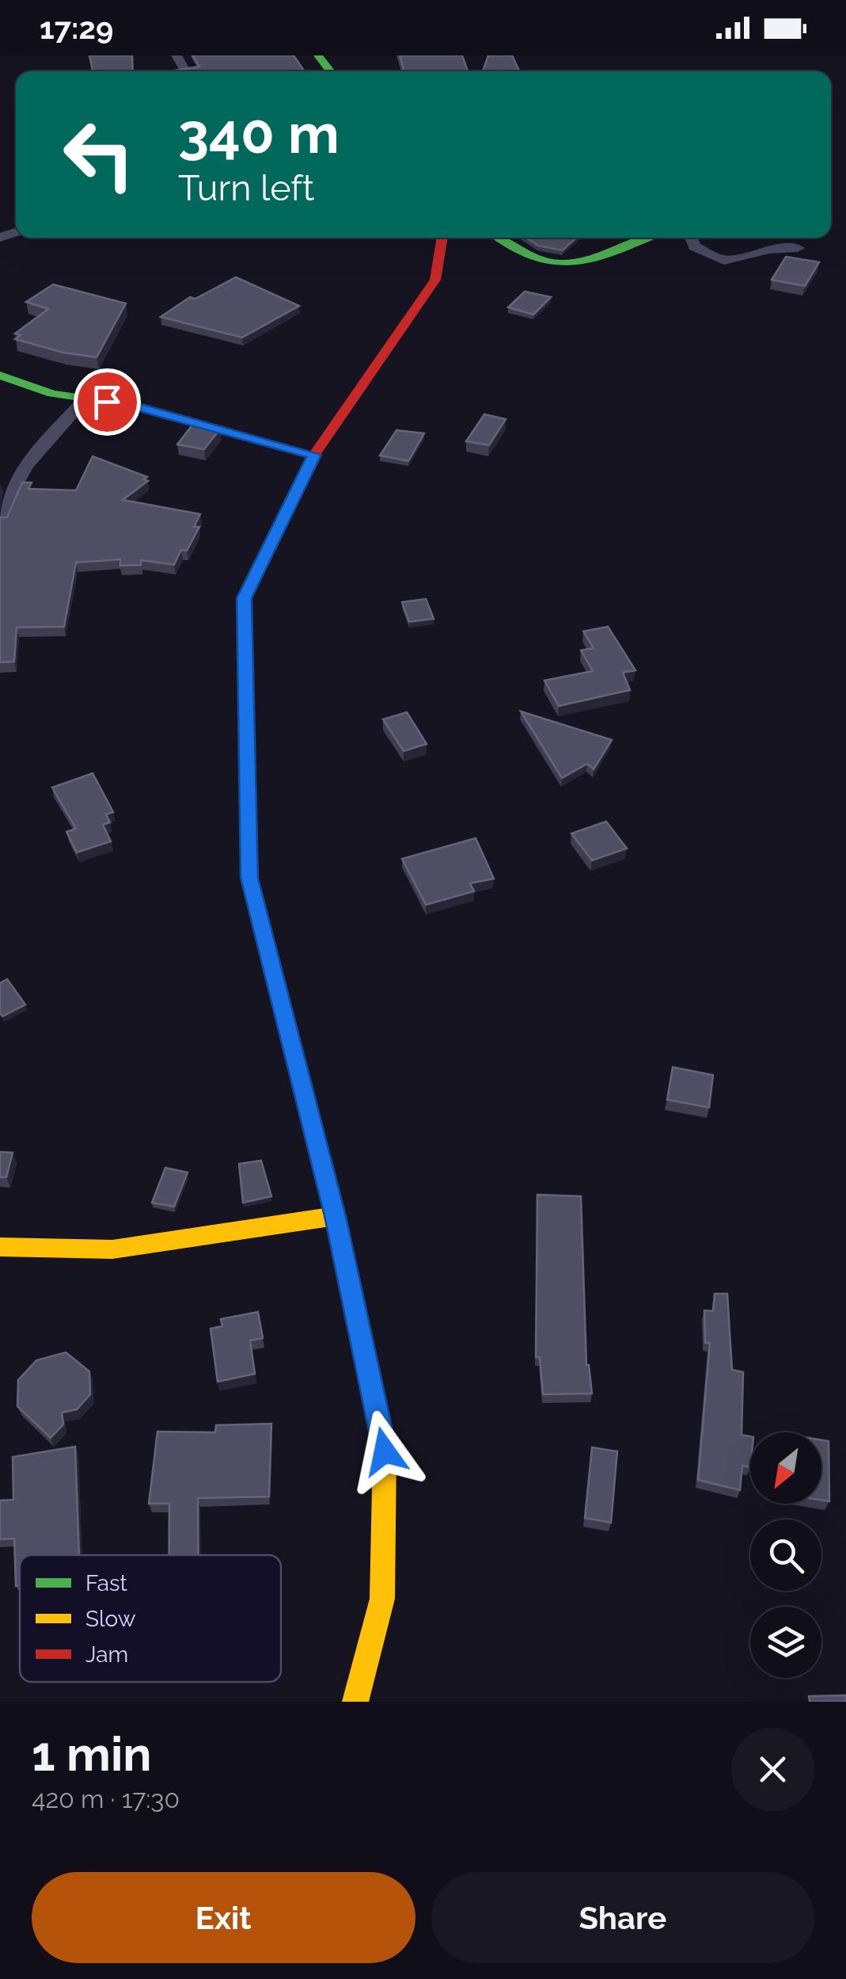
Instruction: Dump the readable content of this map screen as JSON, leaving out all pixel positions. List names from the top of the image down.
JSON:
{
  "legend": ["Fast", "Slow", "Jam"],
  "north": "bottom left",
  "page": {
    "status": "17:29",
    "turn": ["340 m", "Turn left"],
    "heading": ["1 min", "420 m · 17:30"],
    "buttons": ["Exit", "Share"]
  }
}
